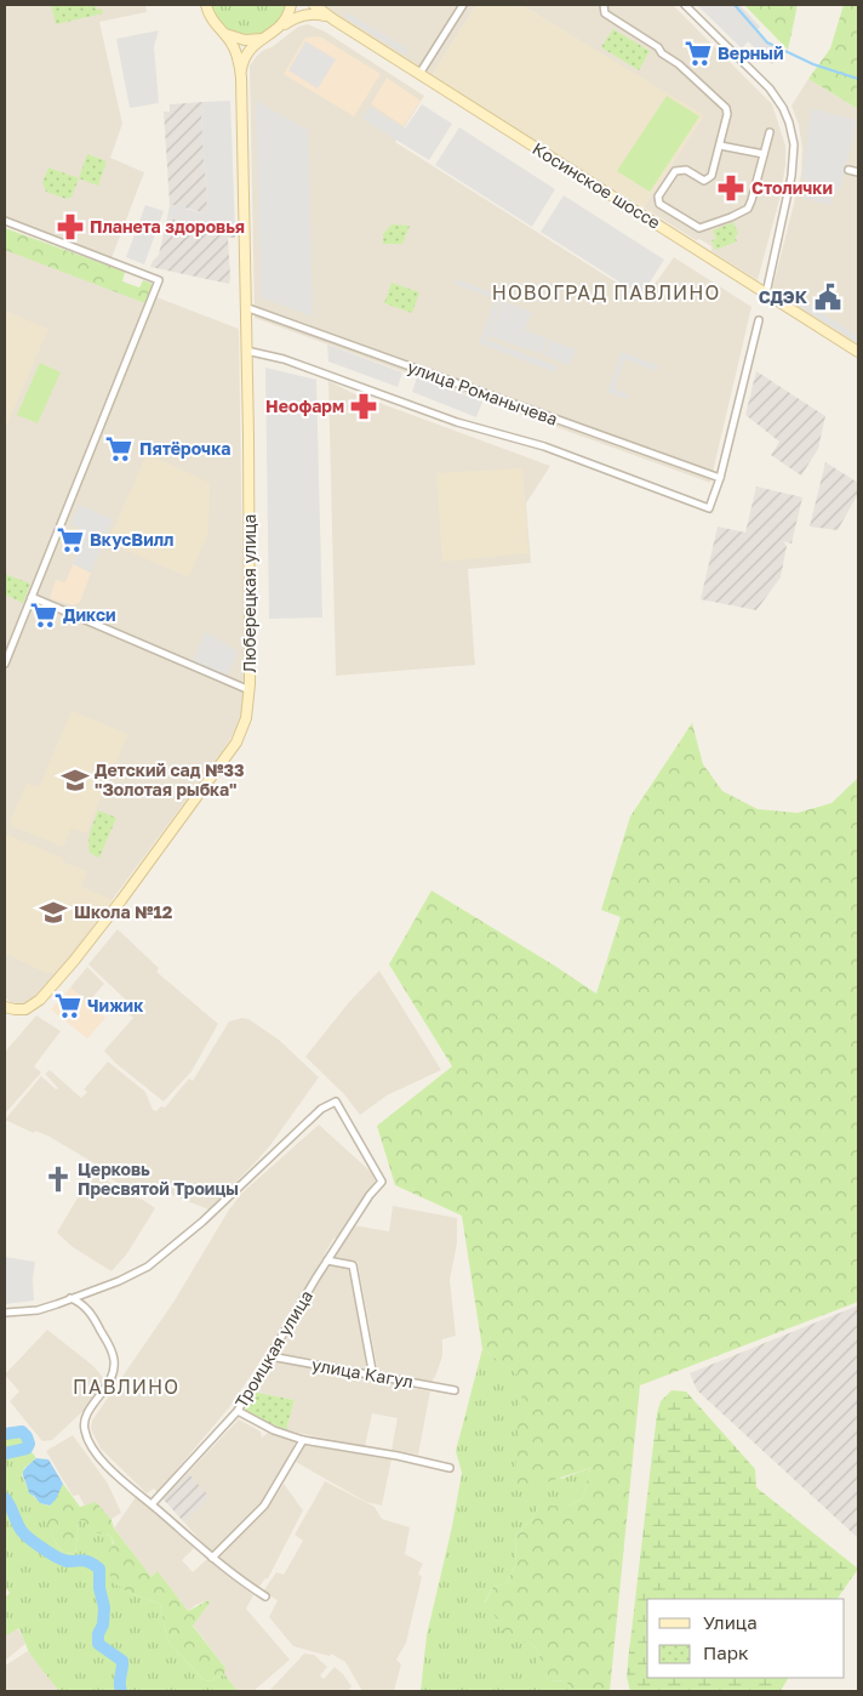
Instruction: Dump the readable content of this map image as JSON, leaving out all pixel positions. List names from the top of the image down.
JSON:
{
  "streets": {
    "main road": ["Косинское шоссе", "Люберецкая улица"],
    "street": ["улица Романычева", "Троицкая улица", "улица Кагул"]
  },
  "crossings": [
    ["улица Романычева", "Люберецкая улица"],
    ["Троицкая улица", "улица Кагул"]
  ],
  "districts": ["НОВОГРАД ПАВЛИНО", "ПАВЛИНО"],
  "places": {
    "supermarket": [
      "Верный",
      "Пятёрочка",
      "ВкусВилл",
      "Дикси",
      "Чижик"
    ],
    "pharmacy": ["Столички", "Планета здоровья", "Неофарм"],
    "public building": ["СДЭК"],
    "school or university": ["Детский сад №33 \"Золотая рыбка\"", "Школа №12"],
    "church": ["Церковь Пресвятой Троицы"]
  },
  "legend": ["Улица", "Парк"]
}
